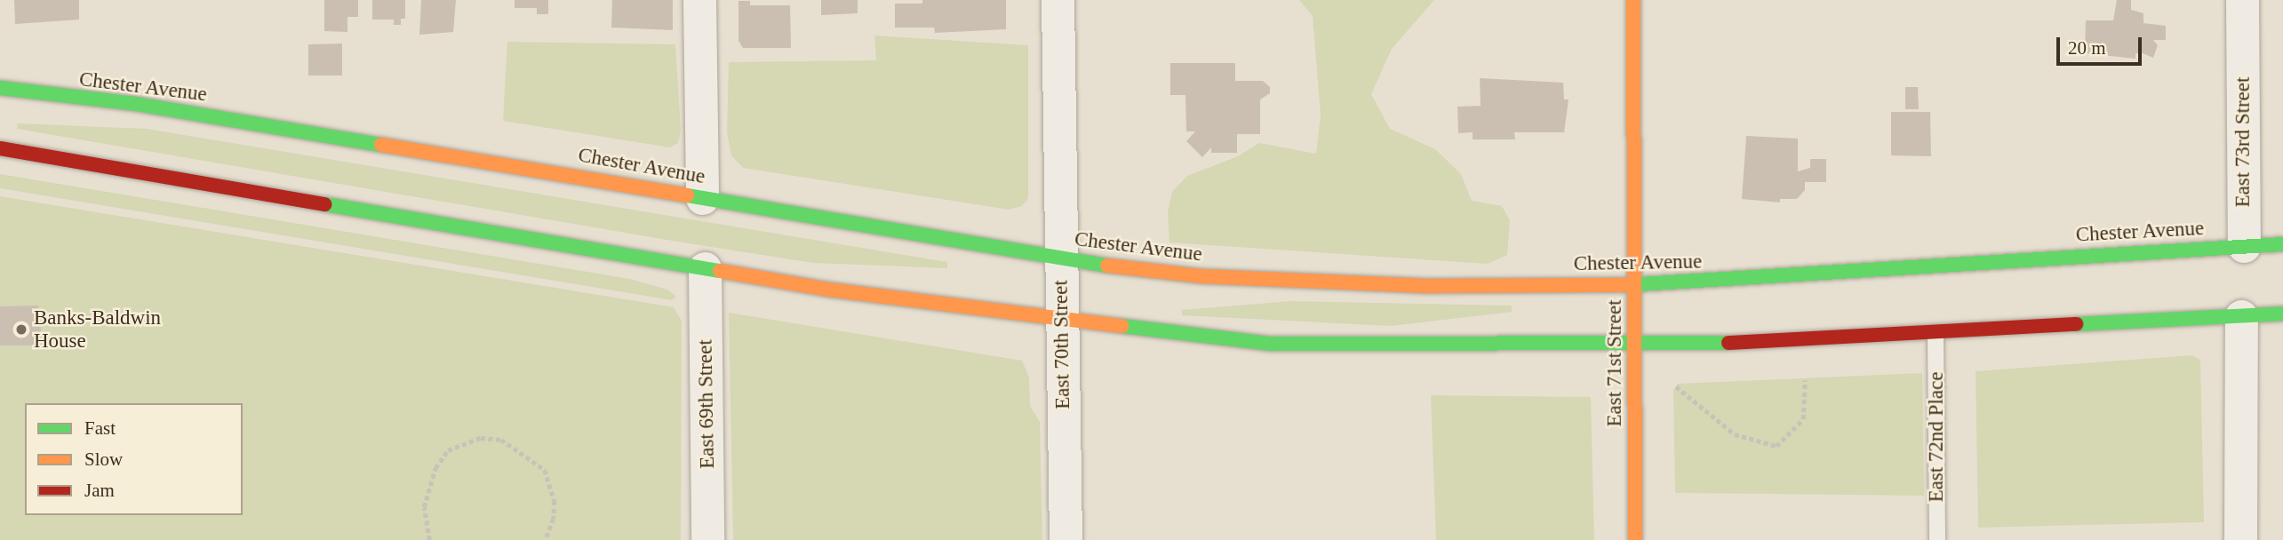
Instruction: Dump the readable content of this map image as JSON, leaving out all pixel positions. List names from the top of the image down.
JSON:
{
  "streets": {
    "main road": ["Chester Avenue", "East 71st Street"],
    "street": ["East 73rd Street", "East 70th Street", "East 69th Street"],
    "lane": ["East 72nd Place"]
  },
  "crossings": [
    ["Chester Avenue", "East 73rd Street"],
    ["Chester Avenue", "East 70th Street"],
    ["Chester Avenue", "East 71st Street"]
  ],
  "places": ["Banks-Baldwin House"],
  "legend": ["Fast", "Slow", "Jam"],
  "scale_bar": "20 m"
}
